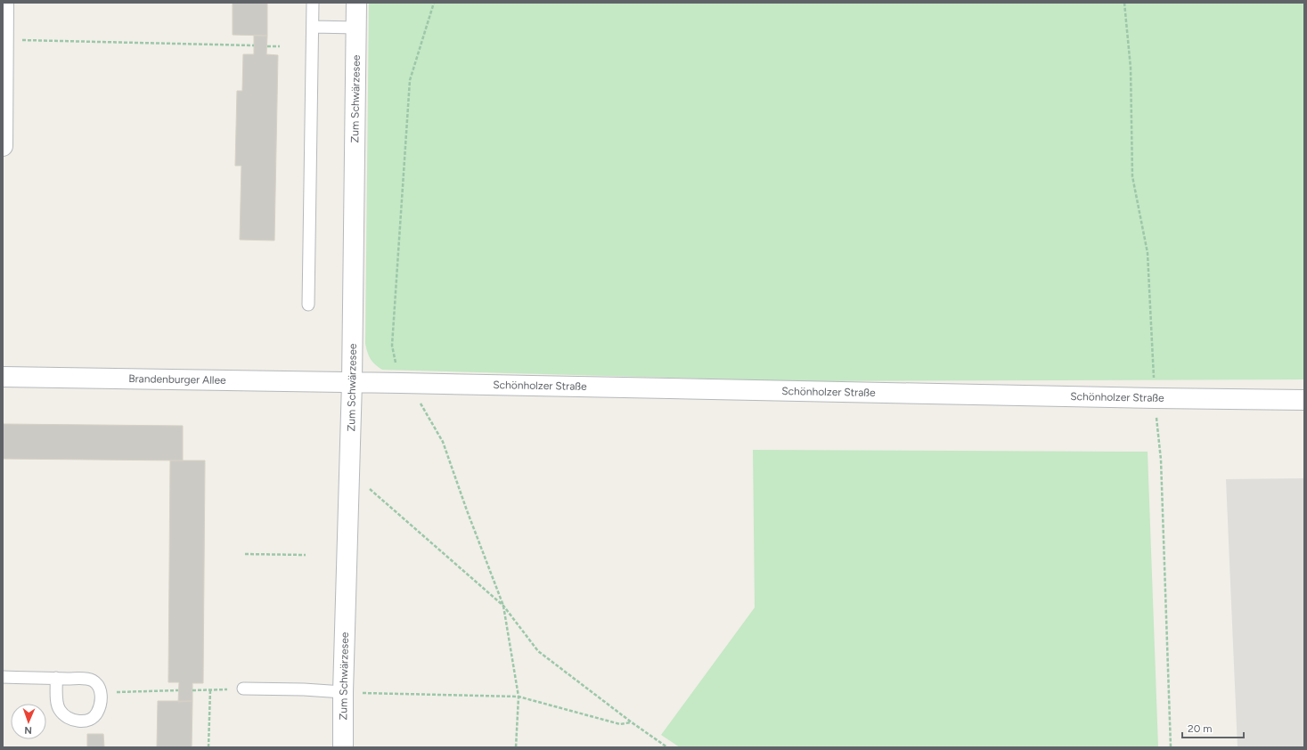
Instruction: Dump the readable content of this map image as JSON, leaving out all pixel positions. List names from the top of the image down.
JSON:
{
  "streets": {
    "street": ["Zum Schwärzesee", "Brandenburger Allee", "Schönholzer Straße"]
  },
  "crossings": [
    ["Zum Schwärzesee", "Brandenburger Allee"],
    ["Zum Schwärzesee", "Schönholzer Straße"],
    ["Brandenburger Allee", "Schönholzer Straße"]
  ],
  "scale_bar": "20 m",
  "north": "bottom"
}
